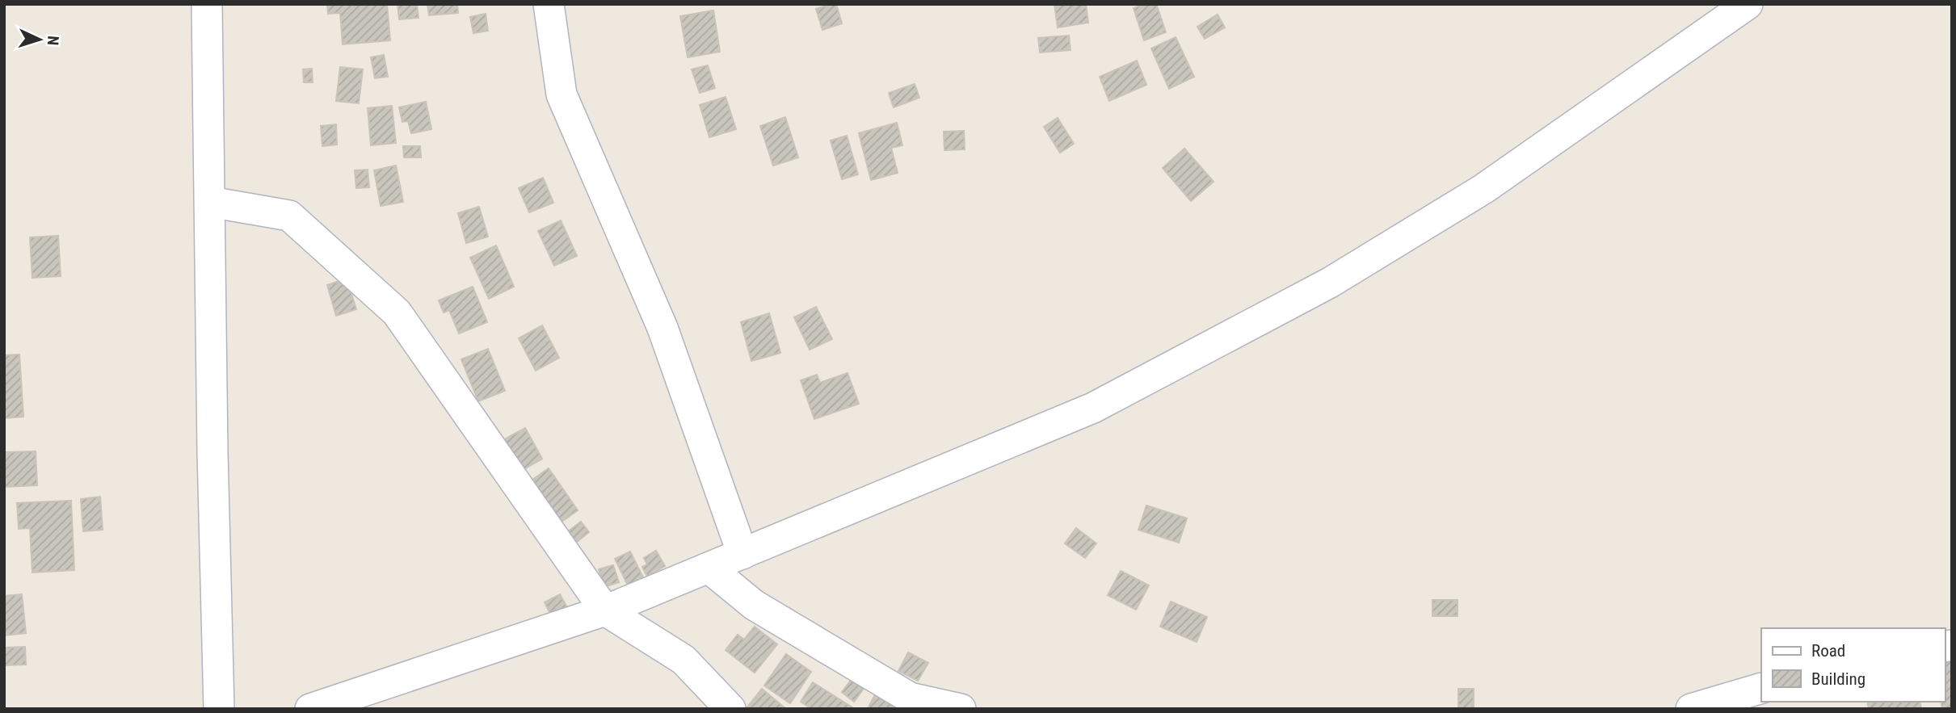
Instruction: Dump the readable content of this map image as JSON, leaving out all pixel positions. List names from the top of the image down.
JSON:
{
  "legend": ["Road", "Building"],
  "north": "right"
}
